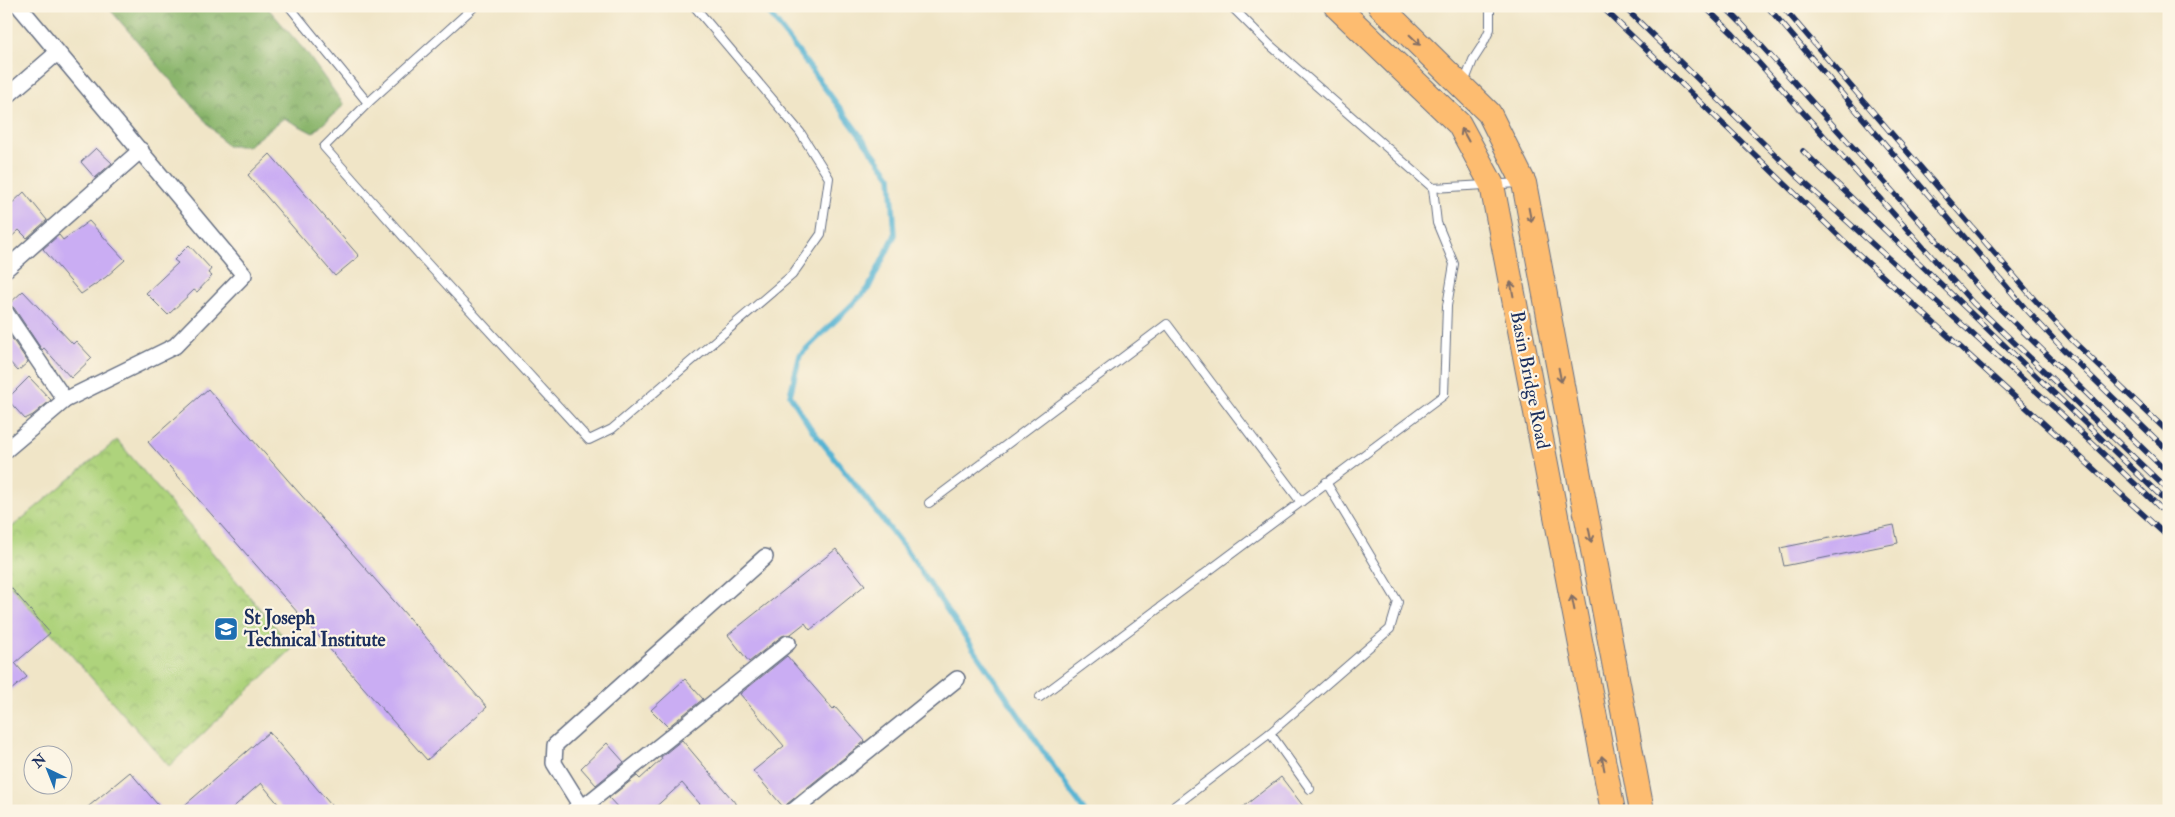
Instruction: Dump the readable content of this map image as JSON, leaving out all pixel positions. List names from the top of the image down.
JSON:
{
  "streets": {
    "main road": ["Basin Bridge Road"]
  },
  "places": {
    "school or university": ["St Joseph Technical Institute"]
  },
  "north": "top left"
}
